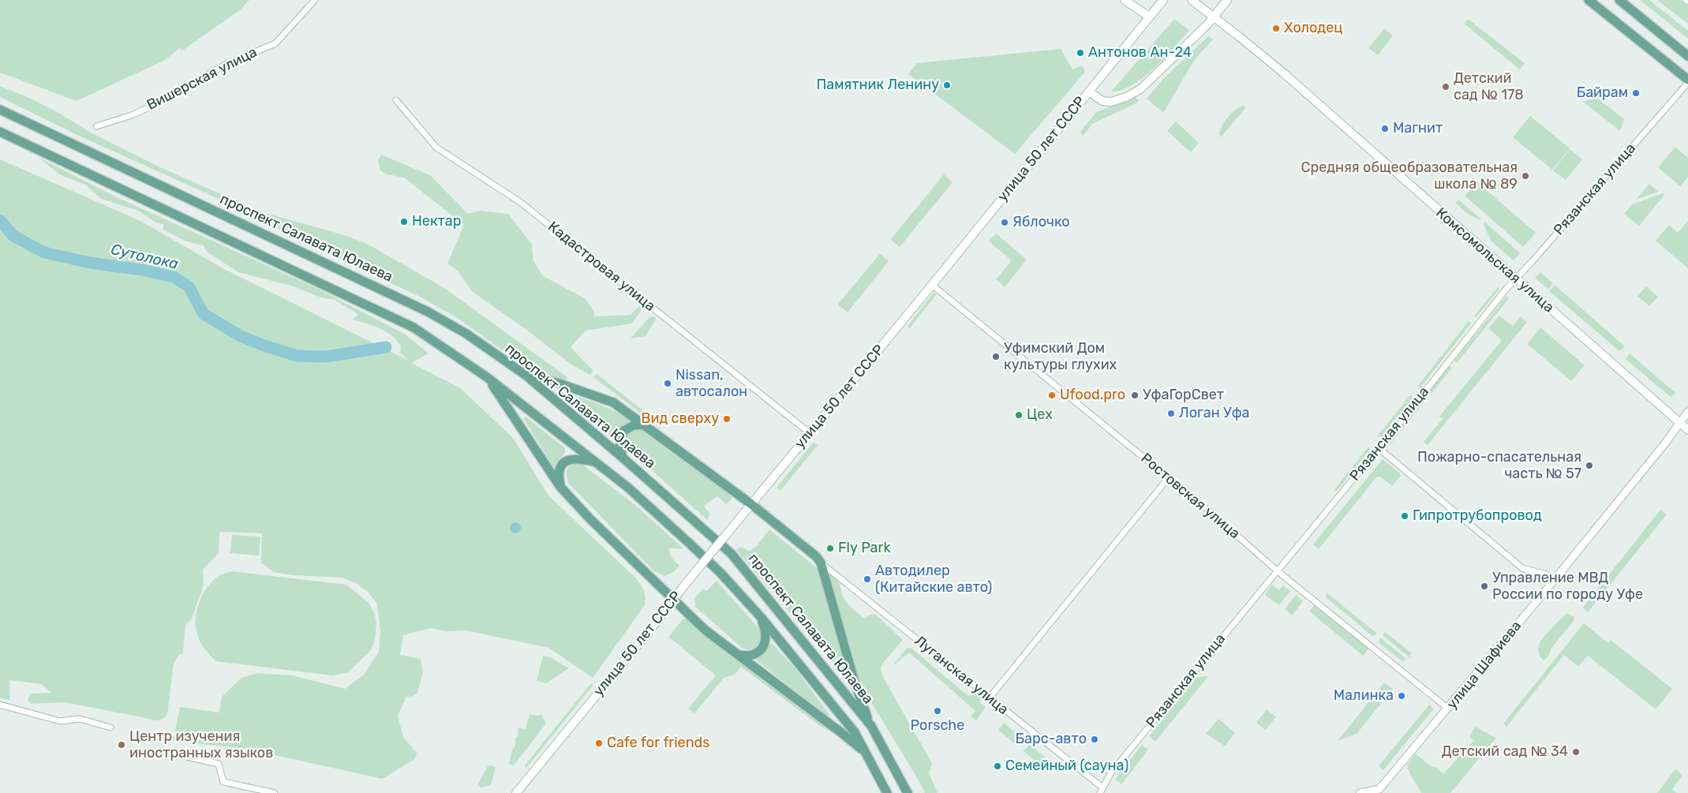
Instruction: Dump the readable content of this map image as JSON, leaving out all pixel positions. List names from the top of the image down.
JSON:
{
  "streets": {
    "main road": ["улица 50 лет СССР", "проспект Салавата Юлаева", "Комсомольская улица"],
    "street": [
      "Вишерская улица",
      "Рязанская улица",
      "Кадастровая улица",
      "Ростовская улица",
      "улица Шафиева",
      "Луганская улица"
    ]
  },
  "crossings": [
    ["улица 50 лет СССР", "Кадастровая улица"],
    ["улица 50 лет СССР", "Ростовская улица"],
    ["Рязанская улица", "Комсомольская улица"],
    ["Рязанская улица", "Ростовская улица"],
    ["Рязанская улица", "Луганская улица"],
    ["Комсомольская улица", "улица Шафиева"],
    ["Ростовская улица", "улица Шафиева"]
  ],
  "water": ["Сутолока"],
  "places": [
    "Холодец",
    "Антонов Ан-24",
    "Памятник Ленину",
    "Детский сад № 178",
    "Байрам",
    "Магнит",
    "Средняя общеобразовательная школа № 89",
    "Нектар",
    "Яблочко",
    "Уфимский Дом культуры глухих",
    "Nissan, автосалон",
    "Ufood.pro",
    "УфаГорСвет",
    "Логан Уфа",
    "Цех",
    "Вид сверху",
    "Пожарно-спасательная часть № 57",
    "Гипротрубопровод",
    "Fly Park",
    "Автодилер (Китайские авто)",
    "Управление МВД России по городу Уфе",
    "Малинка",
    "Porsche",
    "Барс-авто",
    "Cafe for friends",
    "Центр изучения иностранных языков",
    "Детский сад № 34",
    "Семейный (сауна)"
  ]
}
